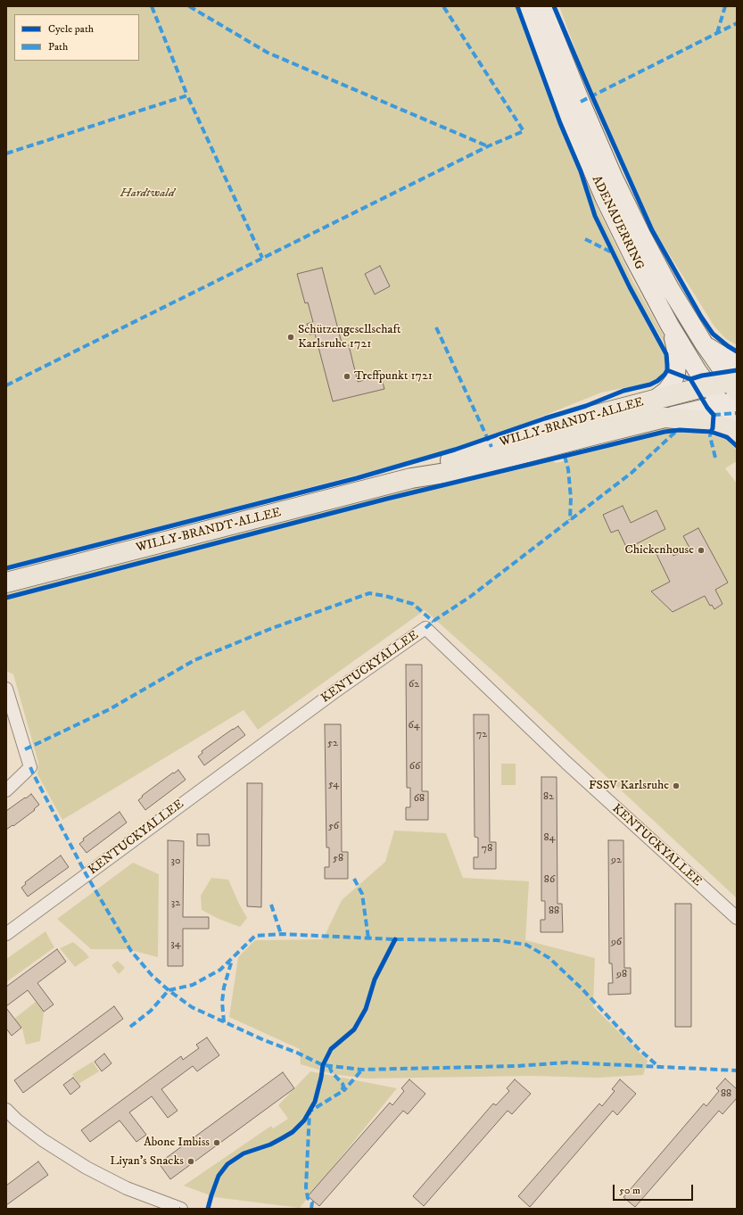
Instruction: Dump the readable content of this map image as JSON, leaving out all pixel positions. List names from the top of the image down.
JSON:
{
  "streets": {
    "main road": ["ADENAUERRING", "WILLY-BRANDT-ALLEE"],
    "street": ["KENTUCKYALLEE"]
  },
  "crossings": [
    ["ADENAUERRING", "WILLY-BRANDT-ALLEE"]
  ],
  "parks": ["Hardtwald"],
  "places": [
    "Schützengesellschaft Karlsruhe 1721",
    "Treffpunkt 1721",
    "Chickenhouse",
    "FSSV Karlsruhe",
    "Abone Imbiss",
    "Liyan's Snacks"
  ],
  "house_numbers": [
    "62",
    "64",
    "72",
    "52",
    "66",
    "54",
    "82",
    "68",
    "56",
    "84",
    "78",
    "58",
    "92",
    "30",
    "86",
    "32",
    "88",
    "96",
    "34",
    "98",
    "88"
  ],
  "legend": ["Cycle path", "Path"],
  "scale_bar": "50 m"
}
